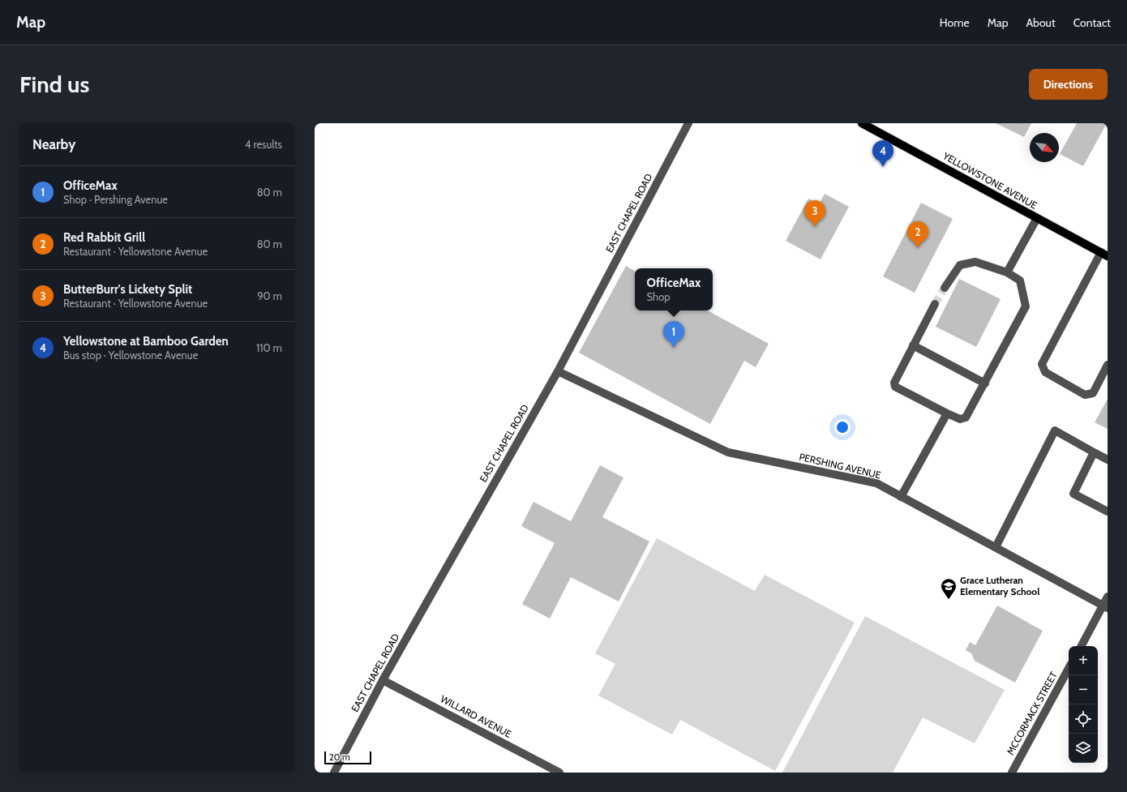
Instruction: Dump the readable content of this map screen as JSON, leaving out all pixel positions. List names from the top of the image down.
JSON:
{
  "streets": {
    "main road": ["YELLOWSTONE AVENUE"],
    "street": [
      "EAST CHAPEL ROAD",
      "PERSHING AVENUE",
      "MCCORMACK STREET",
      "WILLARD AVENUE"
    ]
  },
  "crossings": [
    ["EAST CHAPEL ROAD", "PERSHING AVENUE"],
    ["EAST CHAPEL ROAD", "WILLARD AVENUE"]
  ],
  "places": {
    "school or university": ["Grace Lutheran Elementary School"]
  },
  "scale_bar": "20 m",
  "north": "bottom right",
  "page": {
    "header": "Map",
    "nav": [
      "Home",
      "Map",
      "About",
      "Contact"
    ],
    "buttons": "Directions",
    "title": "Find us",
    "heading": ["Nearby", "4 results"],
    "pins": [
      "4",
      "3",
      "2",
      "1"
    ],
    "list": [
      {
        "mark": "1",
        "name": "OfficeMax",
        "note": "Shop · Pershing Avenue",
        "value": "80 m"
      },
      {
        "mark": "2",
        "name": "Red Rabbit Grill",
        "note": "Restaurant · Yellowstone Avenue",
        "value": "80 m"
      },
      {
        "mark": "3",
        "name": "ButterBurr's Lickety Split",
        "note": "Restaurant · Yellowstone Avenue",
        "value": "90 m"
      },
      {
        "mark": "4",
        "name": "Yellowstone at Bamboo Garden",
        "note": "Bus stop · Yellowstone Avenue",
        "value": "110 m"
      }
    ],
    "popup": ["OfficeMax", "Shop"],
    "map_buttons": ["+", "−"],
    "scale": "20 m"
  }
}
